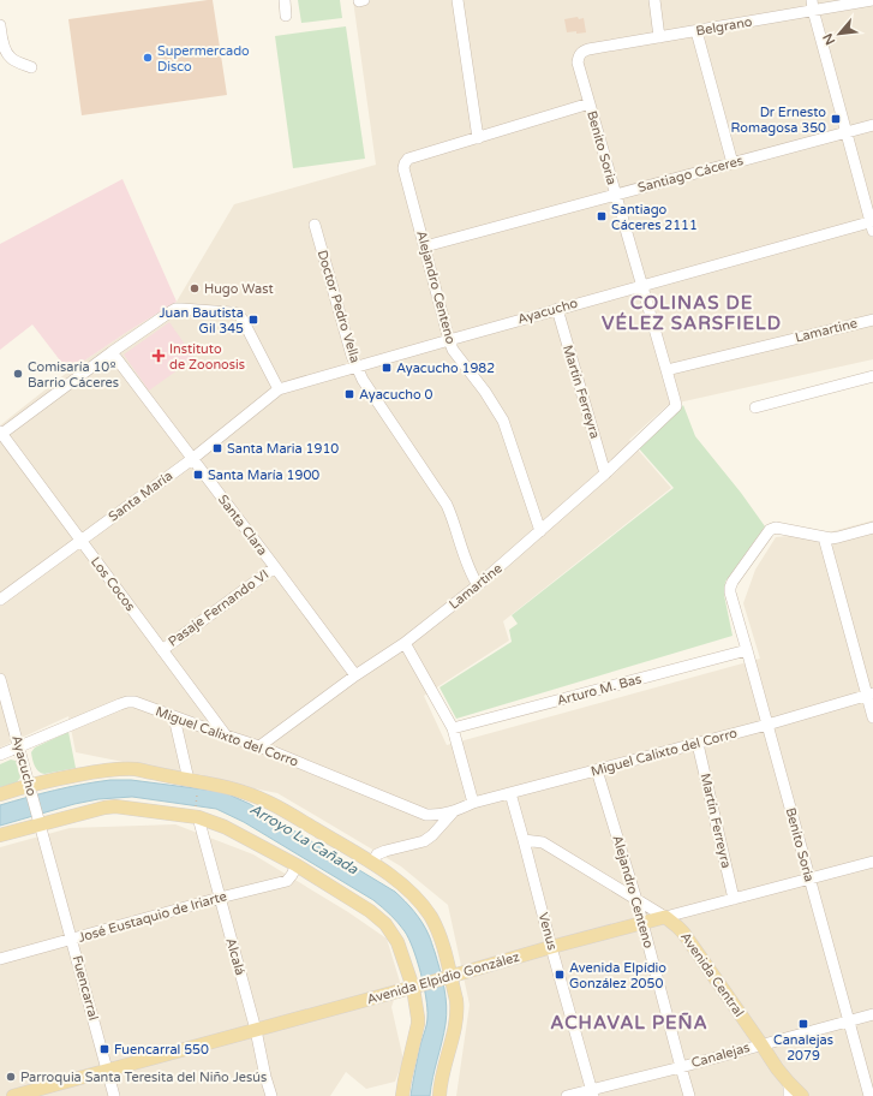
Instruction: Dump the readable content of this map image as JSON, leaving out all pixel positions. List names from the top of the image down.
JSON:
{
  "streets": {
    "main road": ["Avenida Central", "Avenida Elpidio González"],
    "street": [
      "Belgrano",
      "Benito Soria",
      "Santiago Cáceres",
      "Alejandro Centeno",
      "Doctor Pedro Vella",
      "Ayacucho",
      "Lamartine",
      "Martín Ferreyra",
      "Santa María",
      "Santa Clara",
      "Los Cocos",
      "Pasaje Fernando VI",
      "Arturo M. Bas",
      "Miguel Calixto del Corro",
      "José Eustaquio de Iriarte",
      "Venus",
      "Alcalá",
      "Fuencarral",
      "Canalejas"
    ]
  },
  "crossings": [
    ["Belgrano", "Benito Soria"],
    ["Benito Soria", "Santiago Cáceres"],
    ["Benito Soria", "Ayacucho"],
    ["Benito Soria", "Lamartine"],
    ["Benito Soria", "Arturo M. Bas"],
    ["Benito Soria", "Miguel Calixto del Corro"],
    ["Benito Soria", "Avenida Elpidio González"],
    ["Benito Soria", "Canalejas"],
    ["Santiago Cáceres", "Alejandro Centeno"],
    ["Alejandro Centeno", "Ayacucho"],
    ["Alejandro Centeno", "Lamartine"],
    ["Alejandro Centeno", "Miguel Calixto del Corro"],
    ["Alejandro Centeno", "Avenida Central"],
    ["Alejandro Centeno", "Avenida Elpidio González"],
    ["Alejandro Centeno", "Canalejas"],
    ["Doctor Pedro Vella", "Ayacucho"],
    ["Doctor Pedro Vella", "Lamartine"],
    ["Ayacucho", "Martín Ferreyra"],
    ["Ayacucho", "Santa María"],
    ["Ayacucho", "Miguel Calixto del Corro"],
    ["Ayacucho", "Fuencarral"],
    ["Lamartine", "Martín Ferreyra"],
    ["Lamartine", "Santa Clara"],
    ["Lamartine", "Miguel Calixto del Corro"],
    ["Martín Ferreyra", "Miguel Calixto del Corro"],
    ["Martín Ferreyra", "Avenida Elpidio González"],
    ["Santa María", "Santa Clara"],
    ["Santa María", "Los Cocos"],
    ["Santa Clara", "Pasaje Fernando VI"],
    ["Los Cocos", "Pasaje Fernando VI"],
    ["Los Cocos", "Miguel Calixto del Corro"],
    ["Miguel Calixto del Corro", "Venus"],
    ["José Eustaquio de Iriarte", "Alcalá"],
    ["José Eustaquio de Iriarte", "Fuencarral"],
    ["Venus", "Avenida Central"],
    ["Venus", "Avenida Elpidio González"],
    ["Venus", "Canalejas"],
    ["Alcalá", "Avenida Elpidio González"],
    ["Avenida Central", "Avenida Elpidio González"],
    ["Avenida Central", "Canalejas"],
    ["Avenida Elpidio González", "Fuencarral"]
  ],
  "districts": ["COLINAS DE VÉLEZ SARSFIELD", "ACHAVAL PEÑA"],
  "water": ["Arroyo La Cañada"],
  "places": {
    "other": [
      "Supermercado Disco",
      "Hugo Wast",
      "Comisaría 10º Barrio Cáceres",
      "Parroquia Santa Teresita del Niño Jesús"
    ],
    "transit": [
      "Dr Ernesto Romagosa 350",
      "Santiago Cáceres 2111",
      "Juan Bautista Gil 345",
      "Ayacucho 1982",
      "Ayacucho 0",
      "Santa Maria 1910",
      "Santa María 1900",
      "Avenida Elpídio González 2050",
      "Canalejas 2079",
      "Fuencarral 550"
    ],
    "health": ["Instituto de Zoonosis"]
  },
  "north": "bottom left"
}
